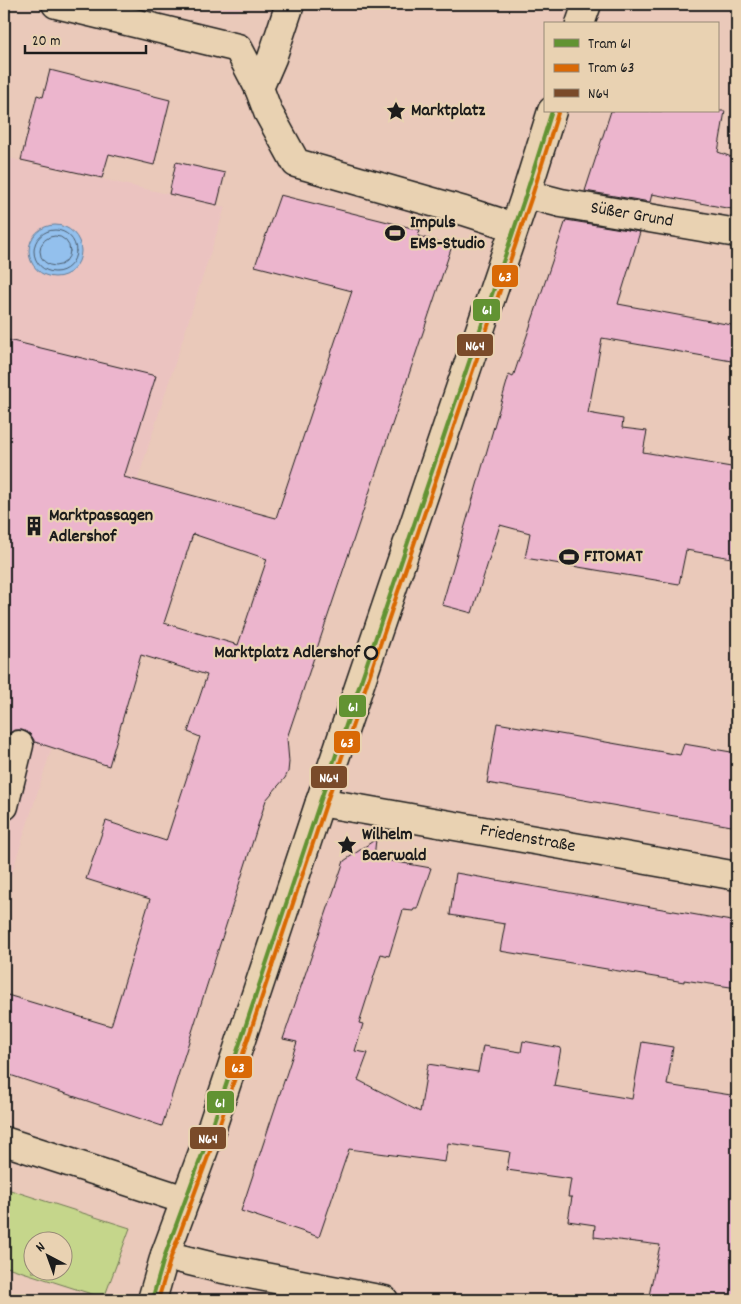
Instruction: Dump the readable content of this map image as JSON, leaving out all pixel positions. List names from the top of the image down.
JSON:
{
  "streets": {
    "street": ["Süßer Grund", "Friedenstraße"]
  },
  "places": {
    "place": ["Marktplatz", "Wilhelm Baerwald"],
    "sports": ["Impuls EMS-Studio", "FITOMAT"],
    "building": ["Marktpassagen Adlershof"],
    "other": ["Marktplatz Adlershof"]
  },
  "lines": ["tram line 61", "transit line N64", "tram line 63"],
  "legend": ["Tram 61", "Tram 63", "N64"],
  "scale_bar": "20 m",
  "north": "top left"
}
